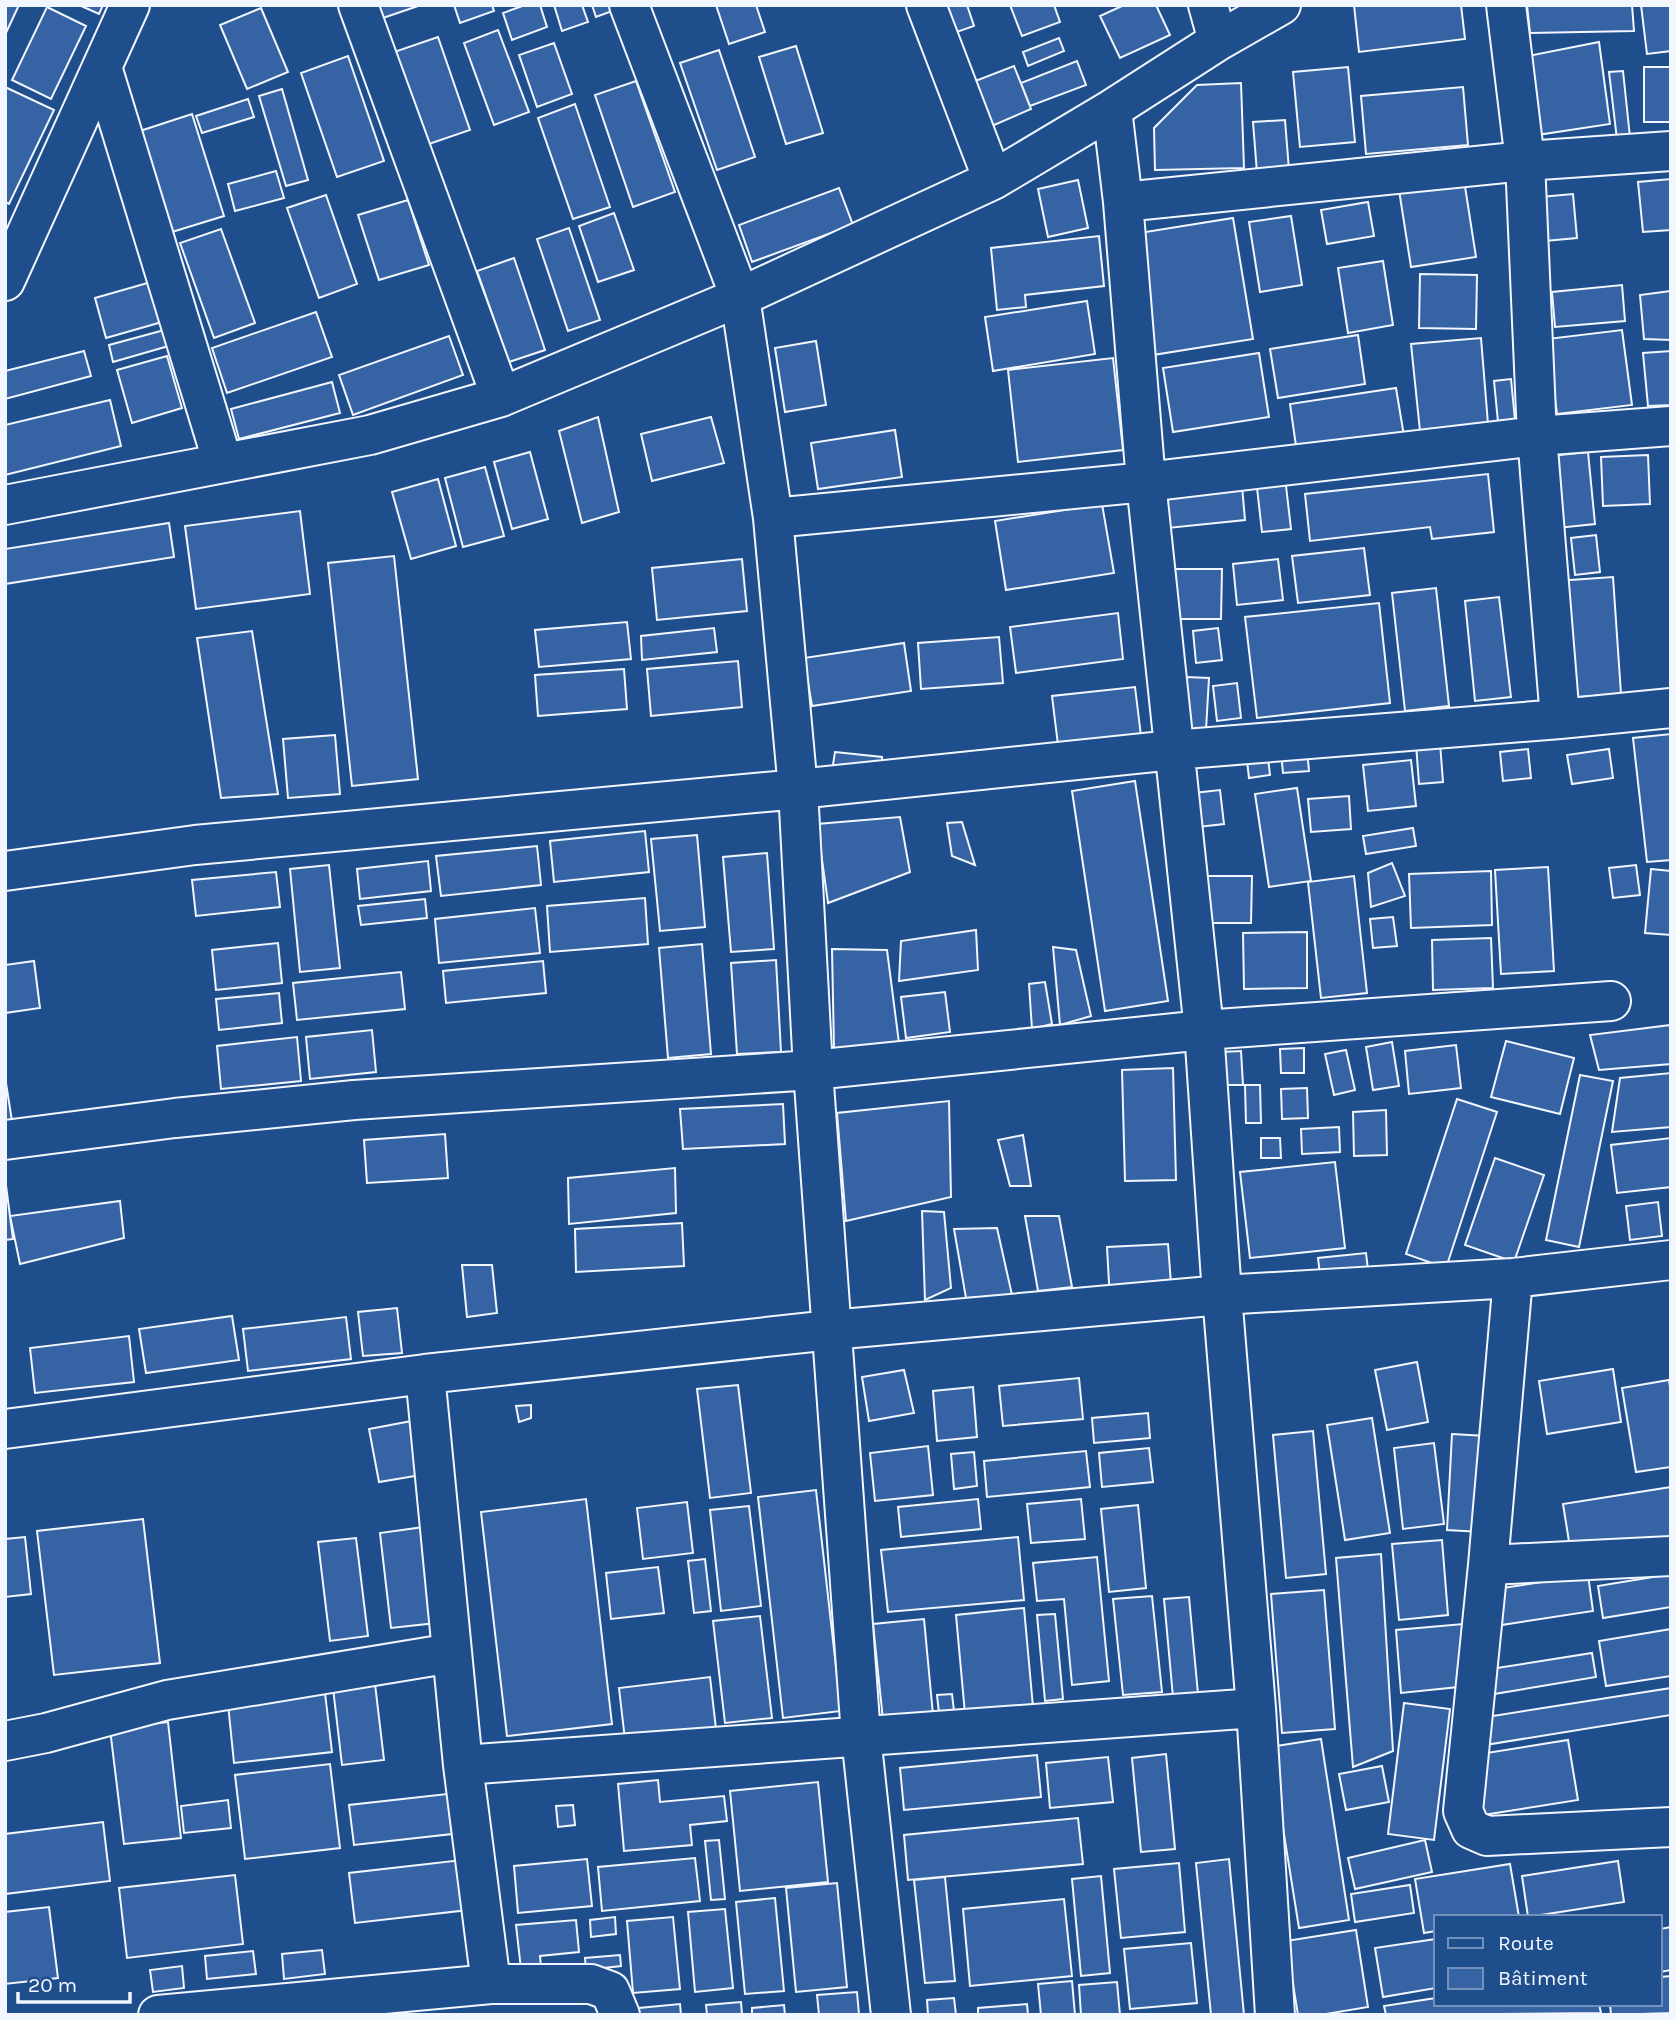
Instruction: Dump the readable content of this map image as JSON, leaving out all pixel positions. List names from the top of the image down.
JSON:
{
  "legend": ["Route", "Bâtiment"],
  "scale_bar": "20 m"
}
